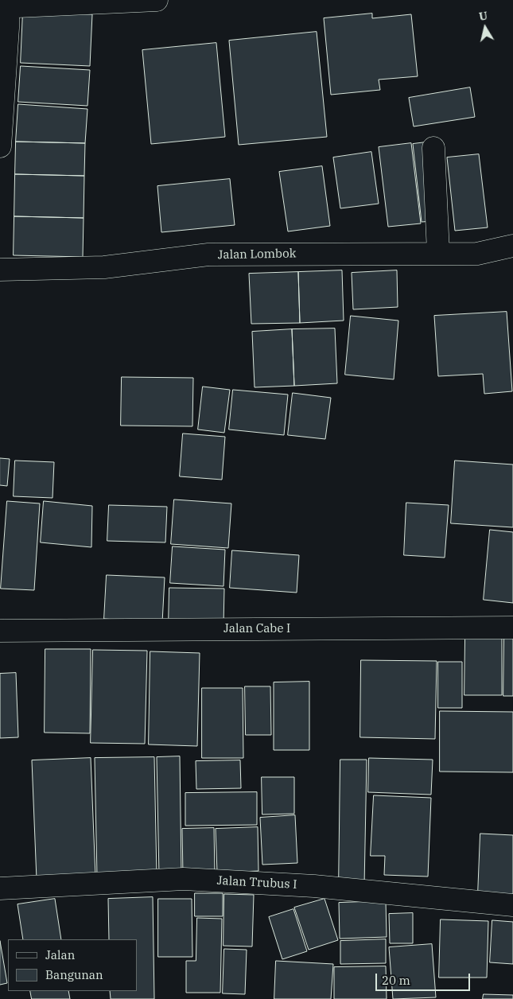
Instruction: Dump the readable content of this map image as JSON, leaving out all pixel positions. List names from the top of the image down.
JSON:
{
  "streets": {
    "street": ["Jalan Lombok", "Jalan Cabe I", "Jalan Trubus I"]
  },
  "legend": ["Jalan", "Bangunan"],
  "scale_bar": "20 m",
  "north": "top"
}
